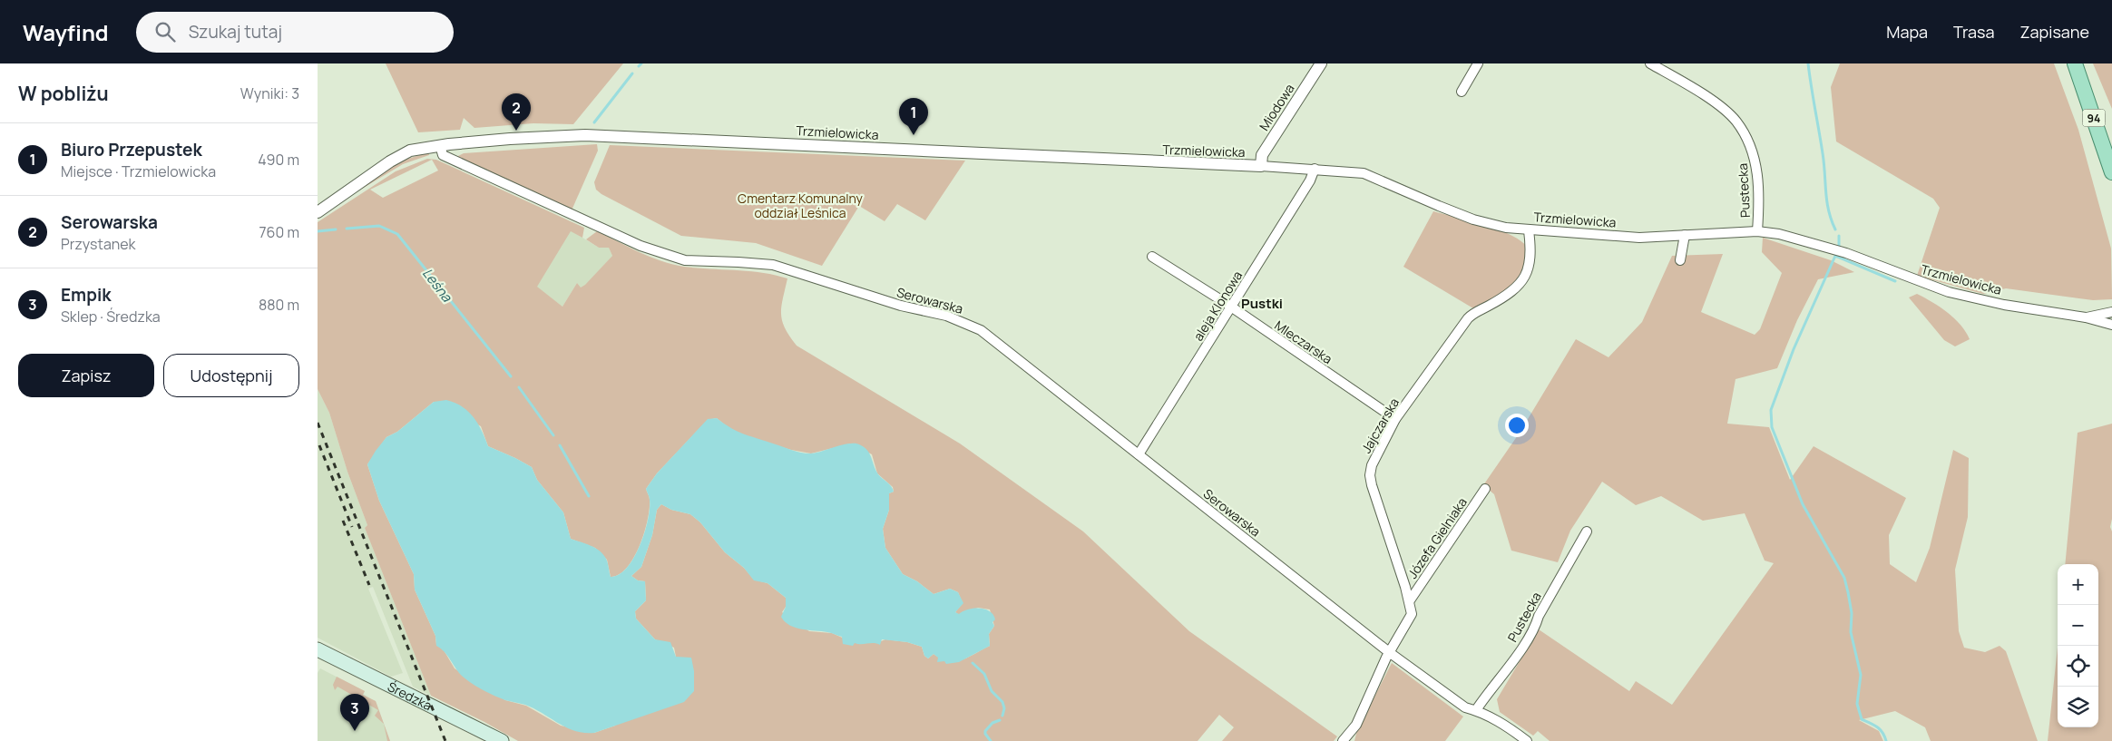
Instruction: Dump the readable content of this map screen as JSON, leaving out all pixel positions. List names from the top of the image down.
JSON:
{
  "streets": {
    "main road": ["94", "Średzka"],
    "street": [
      "Miodowa",
      "Trzmielowicka",
      "Pustecka",
      "Serowarska",
      "aleja Klonowa",
      "Mleczarska",
      "Jajczarska",
      "Józefa Gielniaka"
    ]
  },
  "crossings": [
    ["Miodowa", "Trzmielowicka"],
    ["Trzmielowicka", "Pustecka"],
    ["Trzmielowicka", "Serowarska"],
    ["Trzmielowicka", "aleja Klonowa"],
    ["Trzmielowicka", "Jajczarska"],
    ["Pustecka", "Serowarska"],
    ["Serowarska", "aleja Klonowa"],
    ["Serowarska", "Jajczarska"],
    ["aleja Klonowa", "Mleczarska"],
    ["Mleczarska", "Jajczarska"],
    ["Jajczarska", "Józefa Gielniaka"]
  ],
  "districts": ["Pustki"],
  "water": ["Leśna"],
  "parks": ["Cmentarz Komunalny oddział Leśnica"],
  "page": {
    "header": "Wayfind",
    "search": "Szukaj tutaj",
    "nav": ["Mapa", "Trasa", "Zapisane"],
    "heading": ["W pobliżu", "Wyniki: 3"],
    "pins": ["2", "1", "3"],
    "list": [
      {
        "mark": "1",
        "name": "Biuro Przepustek",
        "note": "Miejsce · Trzmielowicka",
        "value": "490 m"
      },
      {
        "mark": "2",
        "name": "Serowarska",
        "note": "Przystanek",
        "value": "760 m"
      },
      {
        "mark": "3",
        "name": "Empik",
        "note": "Sklep · Średzka",
        "value": "880 m"
      }
    ],
    "buttons": ["Zapisz", "Udostępnij"],
    "map_buttons": ["+", "−"]
  }
}
